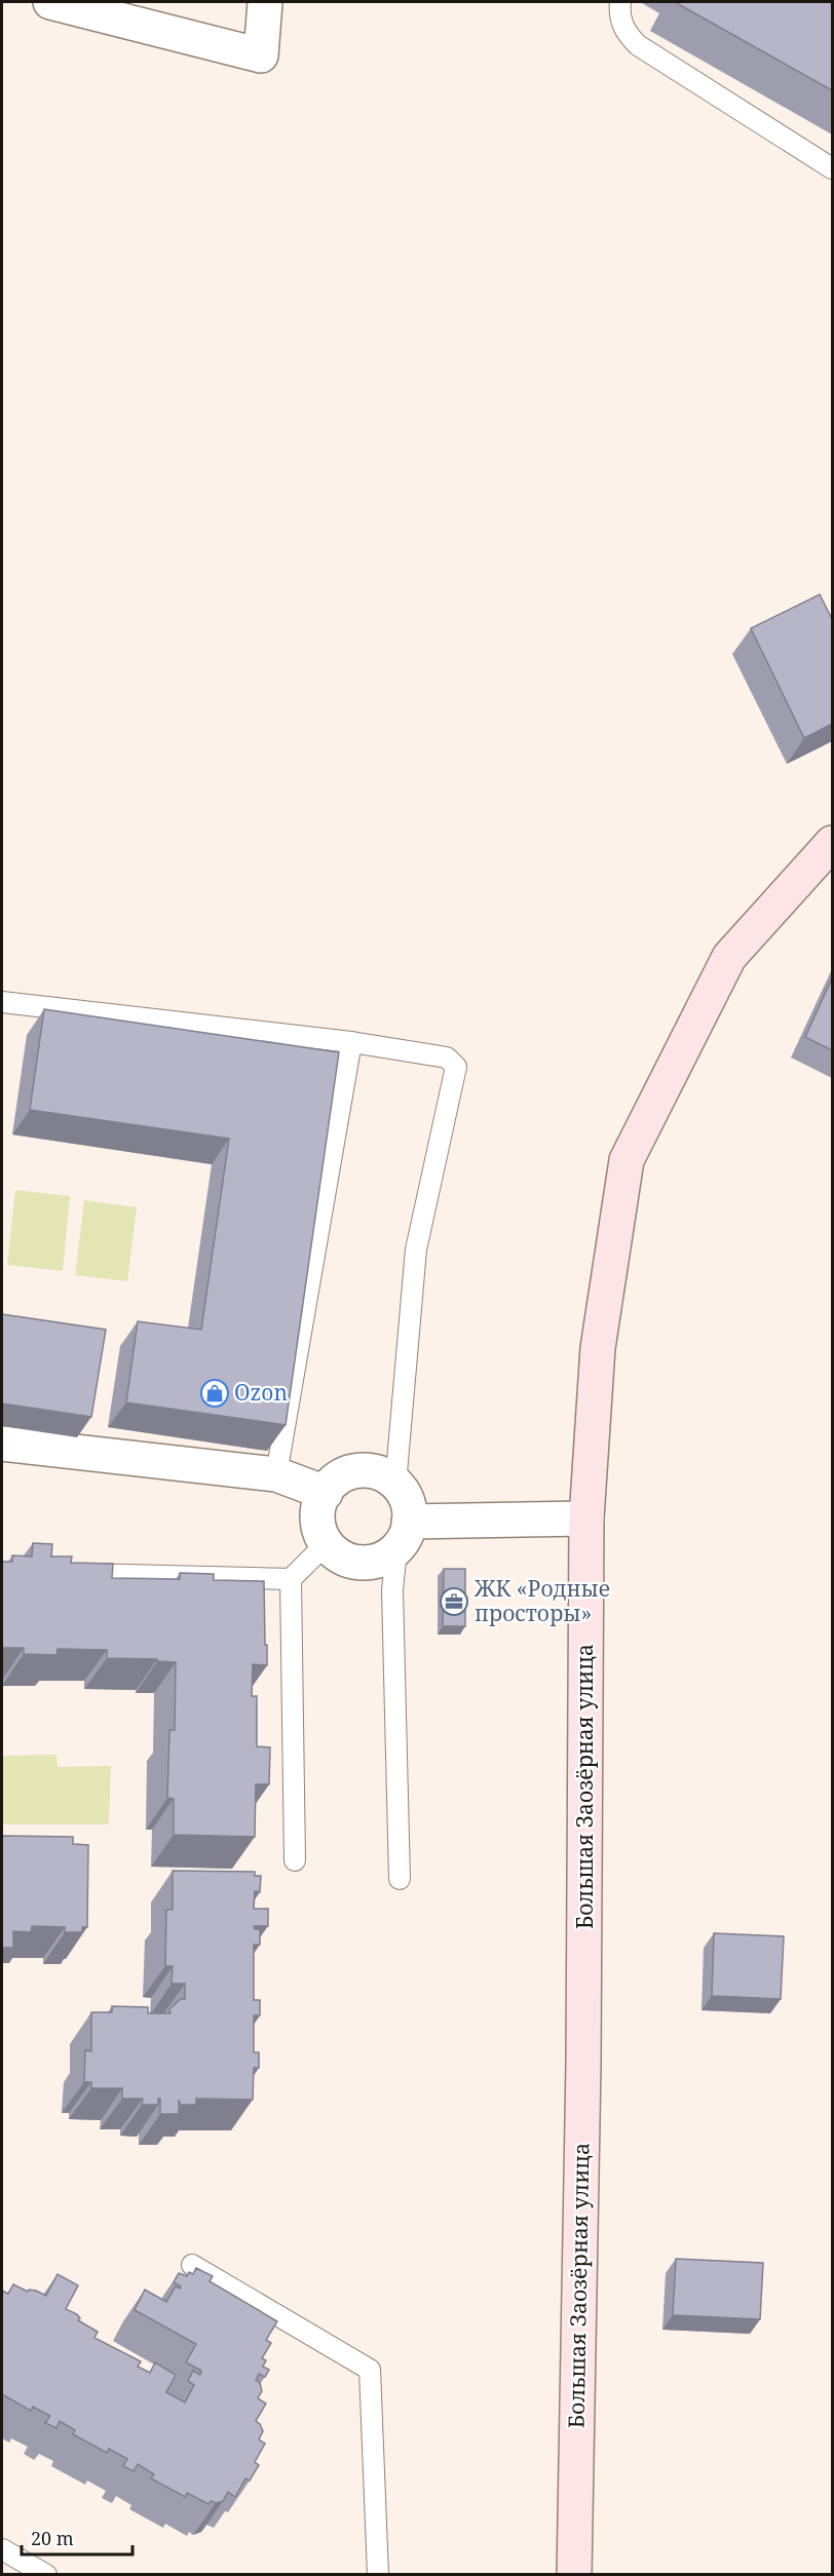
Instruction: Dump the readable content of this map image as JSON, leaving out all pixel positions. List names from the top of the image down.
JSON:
{
  "streets": {
    "street": ["Большая Заозёрная улица"]
  },
  "places": {
    "shop": ["Ozon"],
    "office": ["ЖК «Родные просторы»"]
  },
  "scale_bar": "20 m"
}
